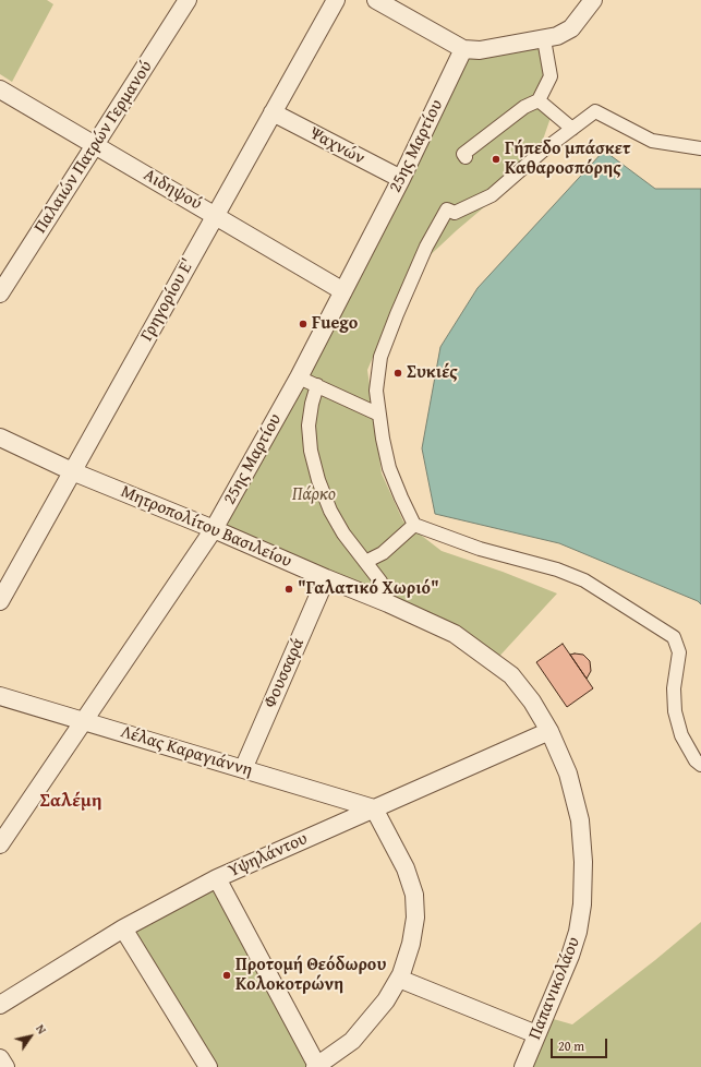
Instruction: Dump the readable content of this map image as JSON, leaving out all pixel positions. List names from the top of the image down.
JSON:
{
  "streets": {
    "street": [
      "Ψαχνών",
      "25ης Μαρτίου",
      "Παλαιών Πατρών Γερμανού",
      "Αιδηψού",
      "Γρηγορίου Ε'",
      "Μητροπολίτου Βασιλείου",
      "Φουσσαρά",
      "Λέλας Καραγιάννη",
      "Υψηλάντου",
      "Παπανικολάου"
    ]
  },
  "crossings": [
    ["Ψαχνών", "25ης Μαρτίου"],
    ["Ψαχνών", "Γρηγορίου Ε'"],
    ["25ης Μαρτίου", "Αιδηψού"],
    ["25ης Μαρτίου", "Μητροπολίτου Βασιλείου"],
    ["25ης Μαρτίου", "Λέλας Καραγιάννη"],
    ["Παλαιών Πατρών Γερμανού", "Αιδηψού"],
    ["Αιδηψού", "Γρηγορίου Ε'"],
    ["Γρηγορίου Ε'", "Μητροπολίτου Βασιλείου"],
    ["Μητροπολίτου Βασιλείου", "Φουσσαρά"],
    ["Μητροπολίτου Βασιλείου", "Υψηλάντου"],
    ["Μητροπολίτου Βασιλείου", "Παπανικολάου"],
    ["Φουσσαρά", "Λέλας Καραγιάννη"],
    ["Λέλας Καραγιάννη", "Υψηλάντου"],
    ["Υψηλάντου", "Παπανικολάου"]
  ],
  "districts": ["Σαλέμη"],
  "parks": ["Πάρκο"],
  "places": [
    "Γήπεδο μπάσκετ Καθαροσπόρης",
    "Fuego",
    "Συκιές",
    "\"Γαλατικό Χωριό\"",
    "Προτομή Θεόδωρου Κολοκοτρώνη"
  ],
  "scale_bar": "20 m",
  "north": "top right"
}
